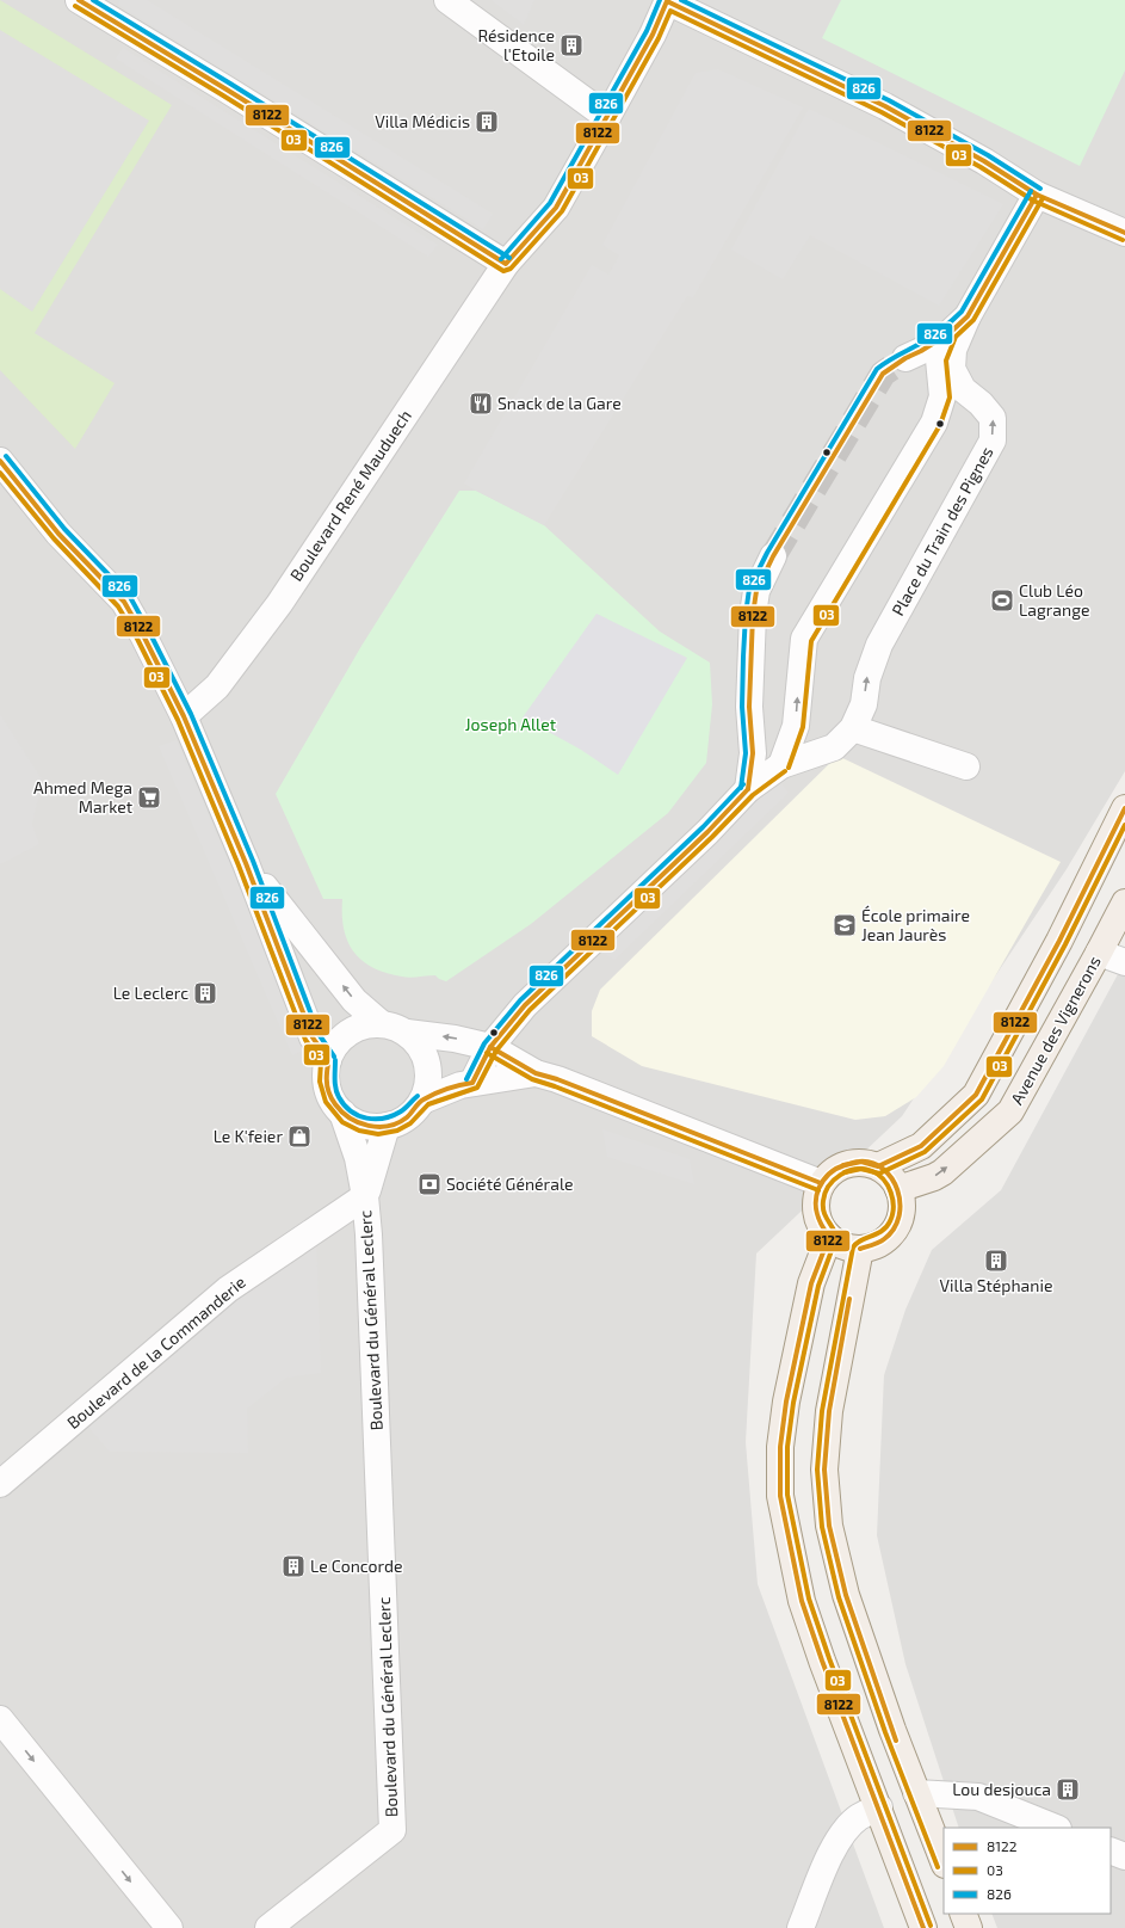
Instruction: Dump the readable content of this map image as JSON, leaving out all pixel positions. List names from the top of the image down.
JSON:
{
  "streets": {
    "main road": ["Avenue des Vignerons"],
    "street": [
      "Boulevard René Mauduech",
      "Place du Train des Pignes",
      "Boulevard du Général Leclerc",
      "Boulevard de la Commanderie"
    ]
  },
  "crossings": [
    ["Boulevard du Général Leclerc", "Boulevard de la Commanderie"]
  ],
  "parks": ["Joseph Allet"],
  "places": {
    "building": [
      "Résidence l'Etoile",
      "Villa Médicis",
      "Le Leclerc",
      "Villa Stéphanie",
      "Le Concorde",
      "Lou desjouca"
    ],
    "restaurant": ["Snack de la Gare"],
    "sports": ["Club Léo Lagrange"],
    "supermarket": ["Ahmed Mega Market"],
    "school or university": ["École primaire Jean Jaurès"],
    "shop": ["Le K'feier"],
    "bank": ["Société Générale"]
  },
  "lines": ["transit line 8122", "transit line 826", "transit line 03"],
  "legend": ["8122", "03", "826"]
}
